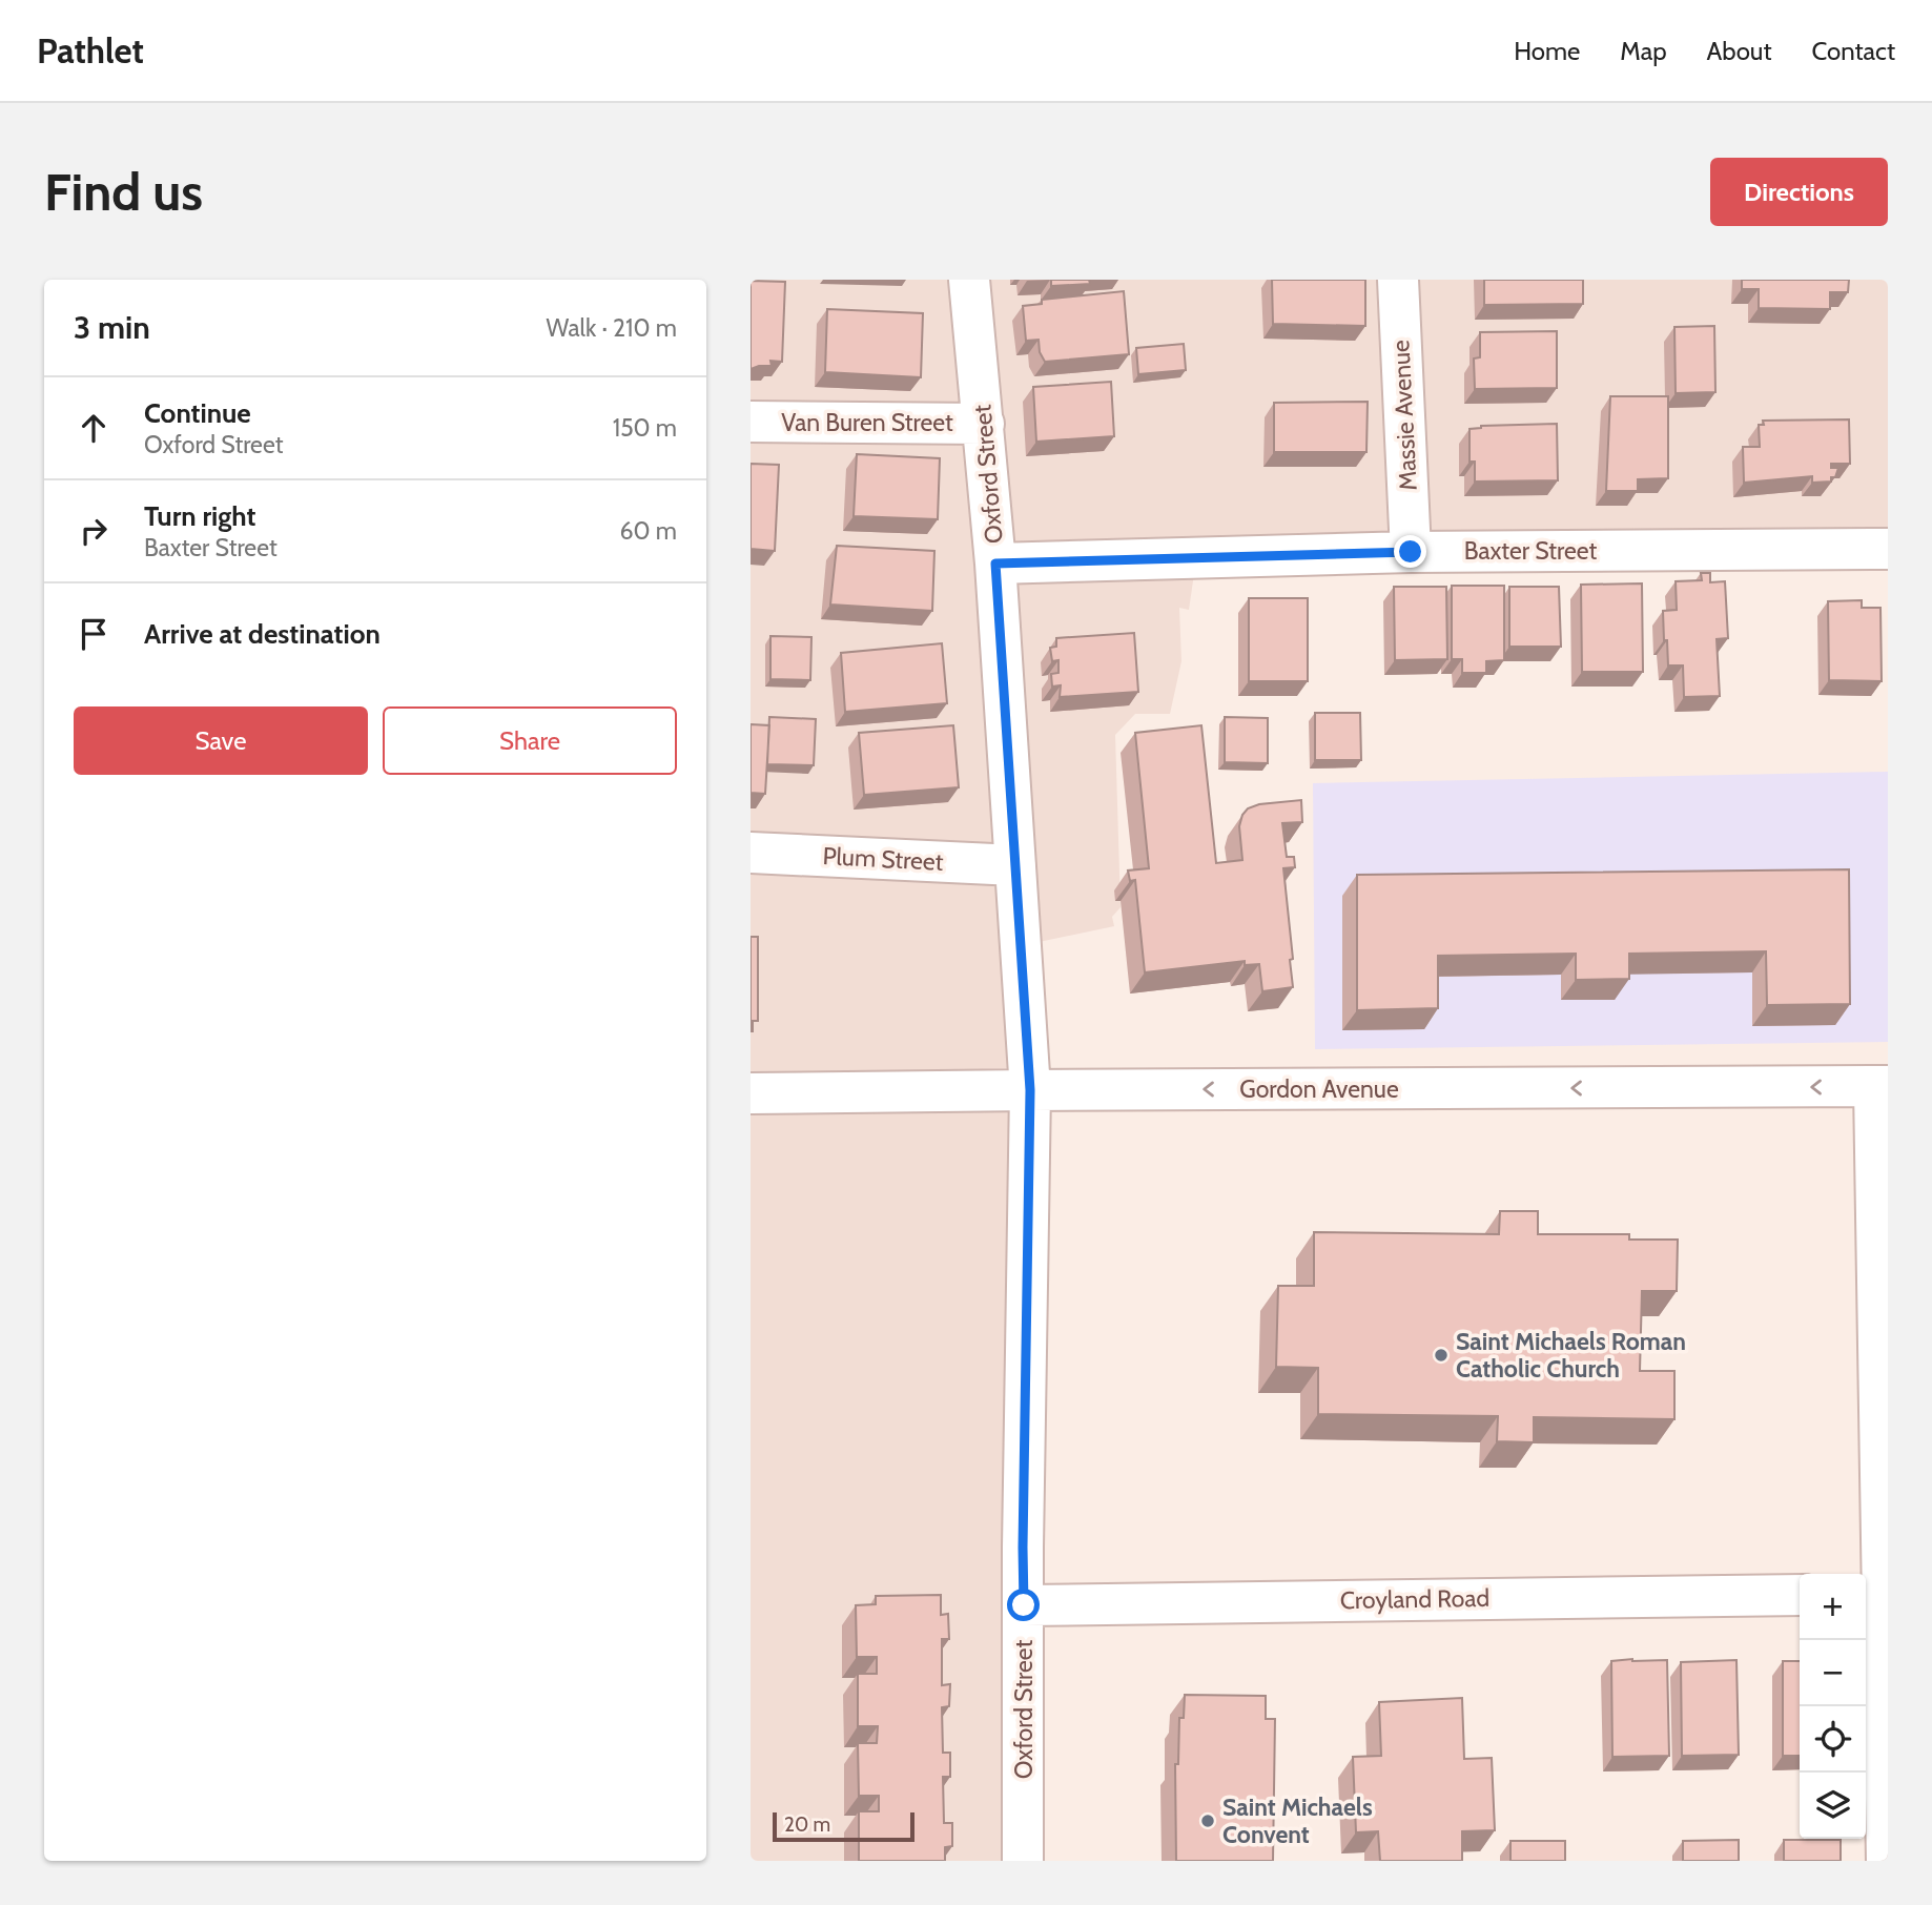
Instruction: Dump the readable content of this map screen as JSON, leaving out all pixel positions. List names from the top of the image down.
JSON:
{
  "streets": {
    "street": [
      "Massie Avenue",
      "Van Buren Street",
      "Oxford Street",
      "Baxter Street",
      "Plum Street",
      "Gordon Avenue",
      "Croyland Road"
    ]
  },
  "crossings": [
    ["Massie Avenue", "Baxter Street"],
    ["Van Buren Street", "Oxford Street"],
    ["Oxford Street", "Baxter Street"],
    ["Oxford Street", "Plum Street"],
    ["Oxford Street", "Gordon Avenue"],
    ["Oxford Street", "Croyland Road"]
  ],
  "one_way": ["Gordon Avenue"],
  "places": ["Saint Michaels Roman Catholic Church", "Saint Michaels Convent"],
  "scale_bar": "20 m",
  "page": {
    "header": "Pathlet",
    "nav": [
      "Home",
      "Map",
      "About",
      "Contact"
    ],
    "buttons": [
      "Directions",
      ["Save", "Share"]
    ],
    "title": "Find us",
    "heading": ["3 min", "Walk · 210 m"],
    "list": [
      ["Continue", "Oxford Street", "150 m"],
      ["Turn right", "Baxter Street", "60 m"],
      "Arrive at destination"
    ],
    "map_buttons": ["+", "−"],
    "scale": "20 m"
  }
}
